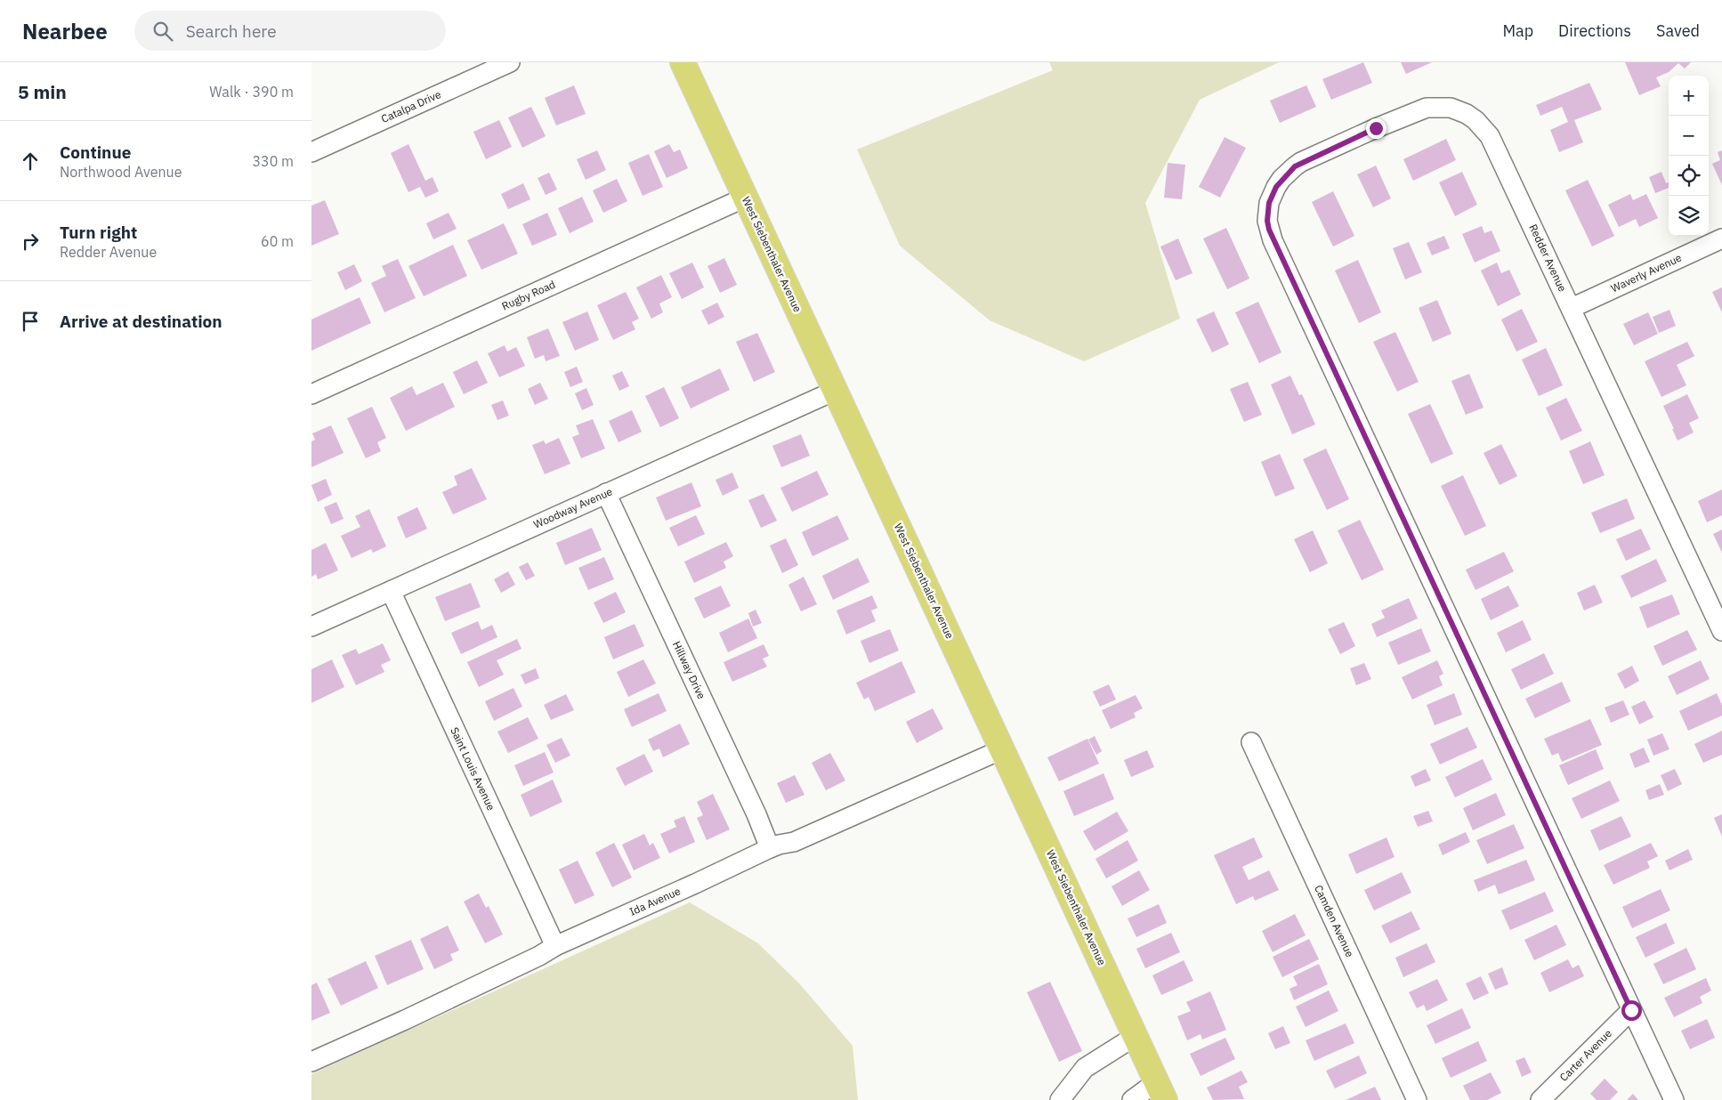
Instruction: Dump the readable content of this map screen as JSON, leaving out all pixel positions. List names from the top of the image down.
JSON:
{
  "streets": {
    "main road": ["West Siebenthaler Avenue"],
    "street": [
      "Catalpa Drive",
      "Redder Avenue",
      "Waverly Avenue",
      "Rugby Road",
      "Woodway Avenue",
      "Hillway Drive",
      "Saint Louis Avenue",
      "Ida Avenue",
      "Camden Avenue",
      "Carter Avenue"
    ]
  },
  "crossings": [
    ["West Siebenthaler Avenue", "Rugby Road"],
    ["West Siebenthaler Avenue", "Woodway Avenue"],
    ["West Siebenthaler Avenue", "Ida Avenue"],
    ["Redder Avenue", "Waverly Avenue"],
    ["Redder Avenue", "Carter Avenue"],
    ["Woodway Avenue", "Hillway Drive"],
    ["Woodway Avenue", "Saint Louis Avenue"],
    ["Hillway Drive", "Ida Avenue"],
    ["Saint Louis Avenue", "Ida Avenue"]
  ],
  "page": {
    "header": "Nearbee",
    "search": "Search here",
    "nav": ["Map", "Directions", "Saved"],
    "heading": ["5 min", "Walk · 390 m"],
    "map_buttons": ["+", "−"],
    "list": [
      ["Continue", "Northwood Avenue", "330 m"],
      ["Turn right", "Redder Avenue", "60 m"],
      "Arrive at destination"
    ]
  }
}
